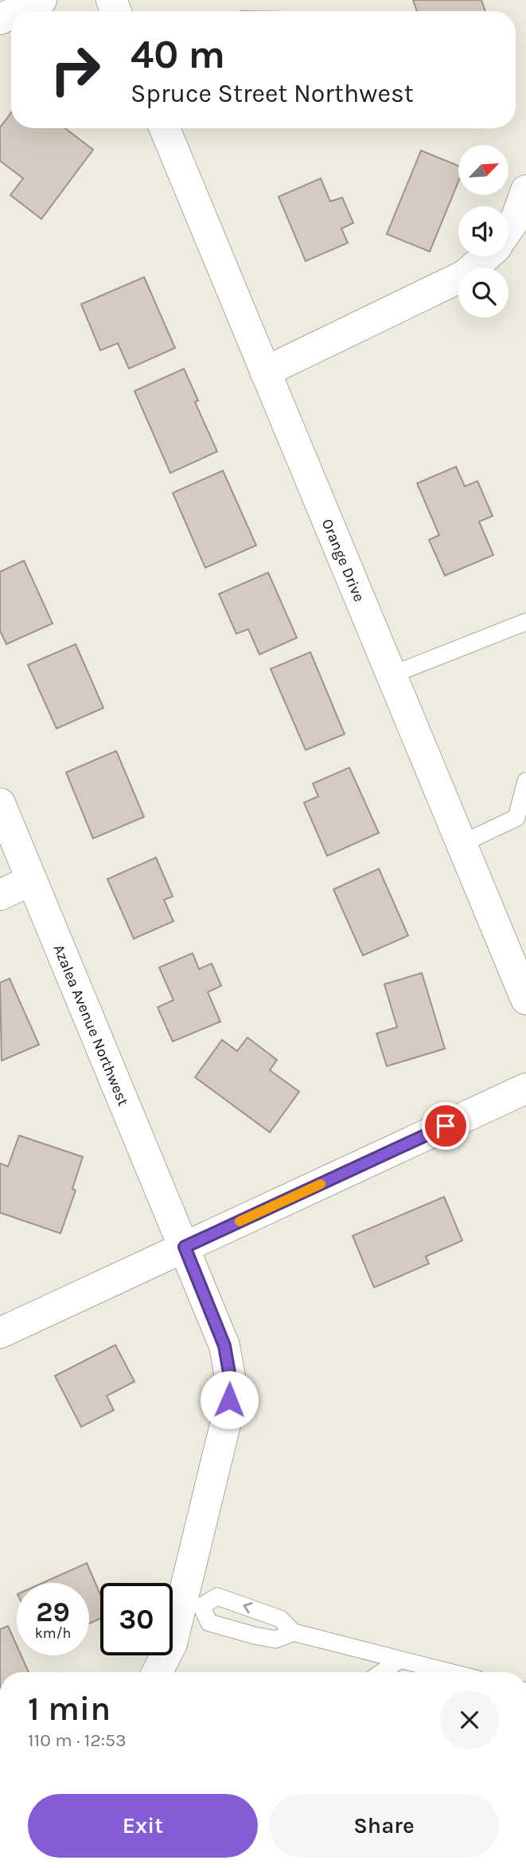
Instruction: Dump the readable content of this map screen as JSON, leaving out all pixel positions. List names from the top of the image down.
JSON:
{
  "streets": {
    "street": ["Orange Drive", "Azalea Avenue Northwest"]
  },
  "north": "top right",
  "page": {
    "turn": ["40 m", "Spruce Street Northwest"],
    "speed": "29 km/h",
    "limit": "30",
    "heading": ["1 min", "110 m · 12:53"],
    "buttons": ["Exit", "Share"]
  }
}
